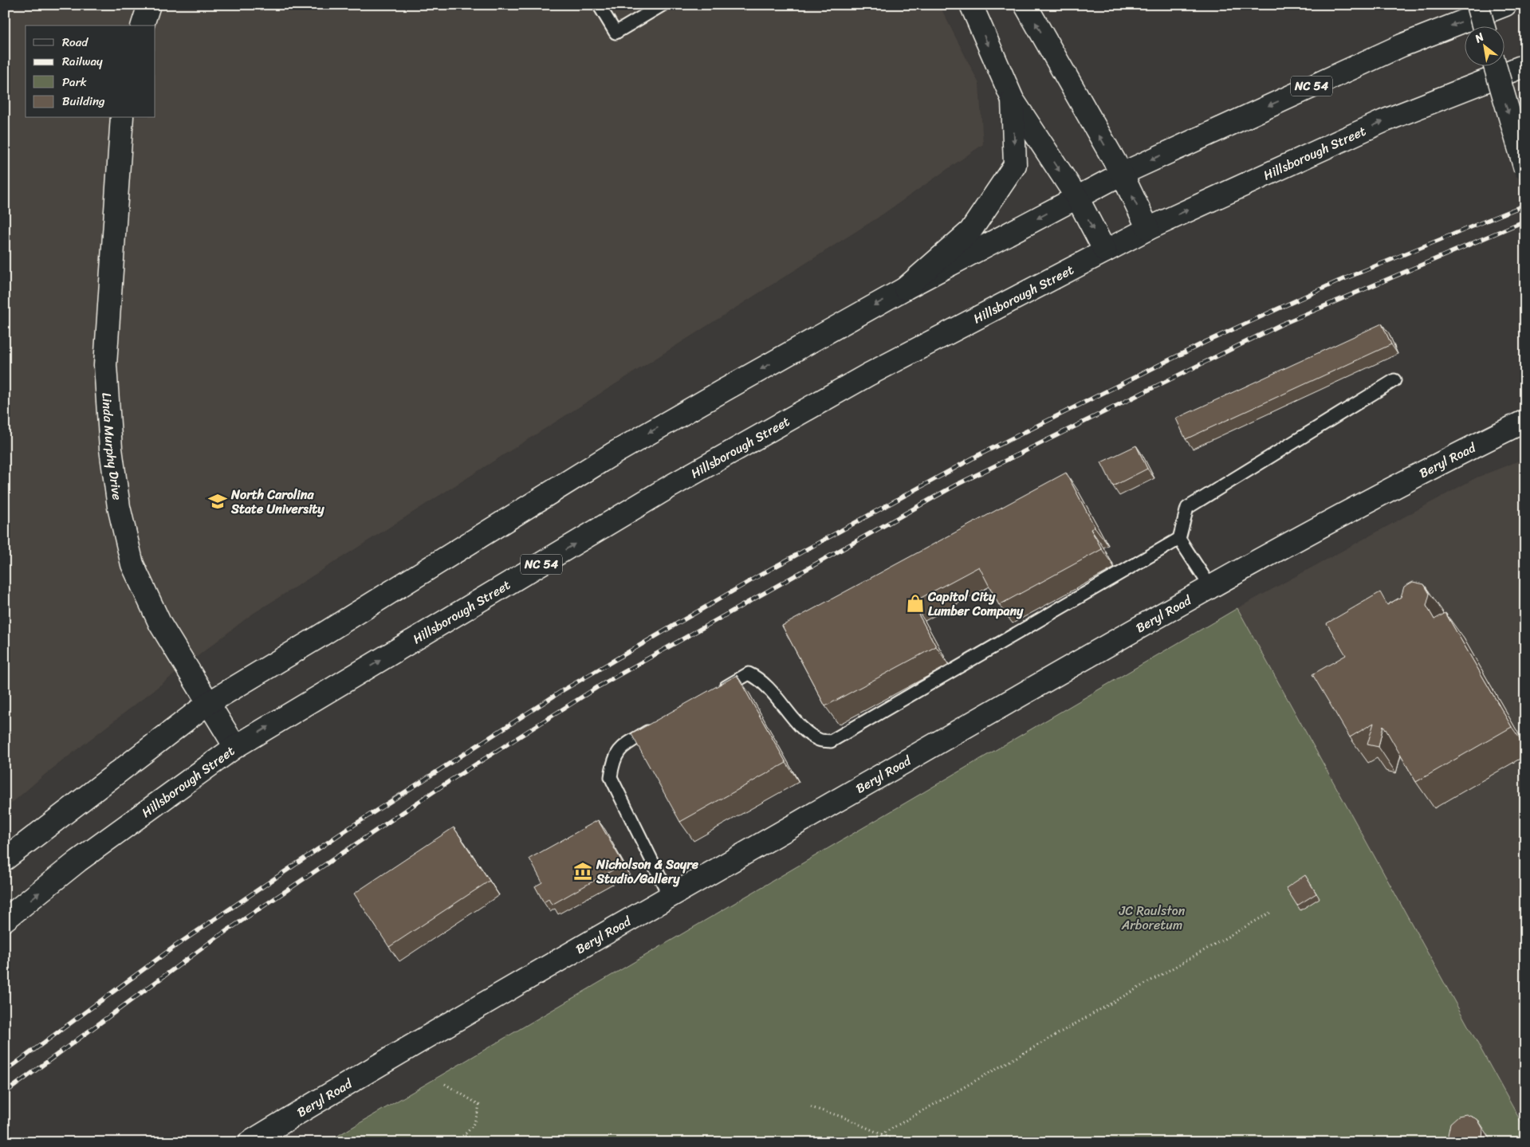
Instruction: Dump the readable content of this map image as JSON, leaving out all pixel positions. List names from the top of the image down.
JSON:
{
  "streets": {
    "main road": [
      "NC 54",
      "Hillsborough Street",
      "Linda Murphy Drive",
      "Beryl Road"
    ]
  },
  "crossings": [
    ["NC 54", "Linda Murphy Drive"],
    ["Hillsborough Street", "Linda Murphy Drive"]
  ],
  "parks": ["JC Raulston Arboretum"],
  "places": {
    "school or university": ["North Carolina State University"],
    "shop": ["Capitol City Lumber Company"],
    "museum": ["Nicholson & Sayre Studio/Gallery"]
  },
  "legend": [
    "Road",
    "Railway",
    "Park",
    "Building"
  ],
  "north": "top left"
}
